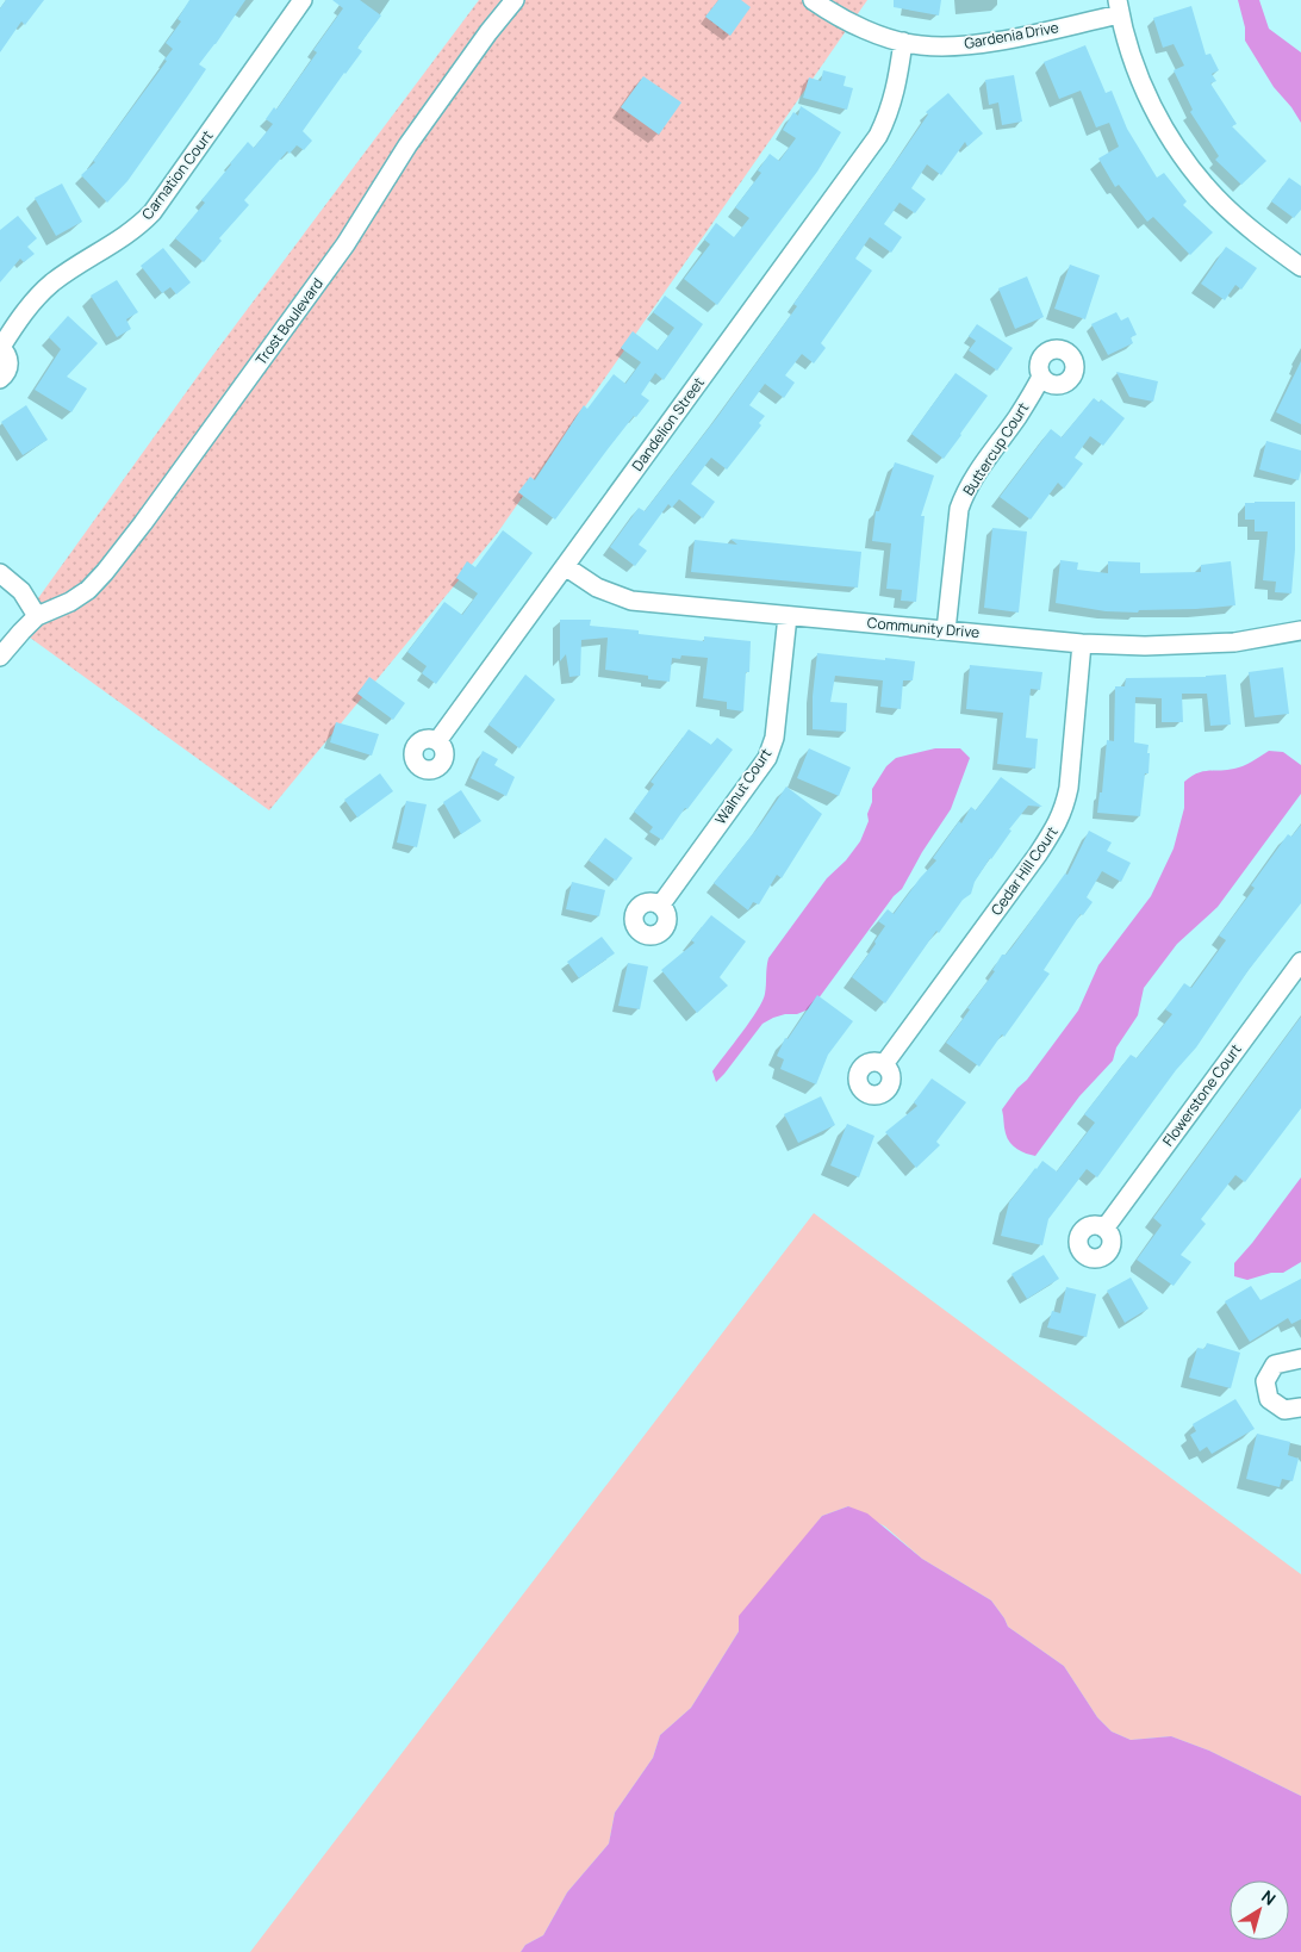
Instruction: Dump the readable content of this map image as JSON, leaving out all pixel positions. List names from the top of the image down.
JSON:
{
  "streets": {
    "street": [
      "Gardenia Drive",
      "Carnation Court",
      "Trost Boulevard",
      "Dandelion Street",
      "Buttercup Court",
      "Community Drive",
      "Walnut Court",
      "Cedar Hill Court",
      "Flowerstone Court"
    ]
  },
  "crossings": [
    ["Gardenia Drive", "Dandelion Street"],
    ["Dandelion Street", "Community Drive"],
    ["Buttercup Court", "Community Drive"],
    ["Community Drive", "Walnut Court"],
    ["Community Drive", "Cedar Hill Court"]
  ],
  "north": "top right"
}
